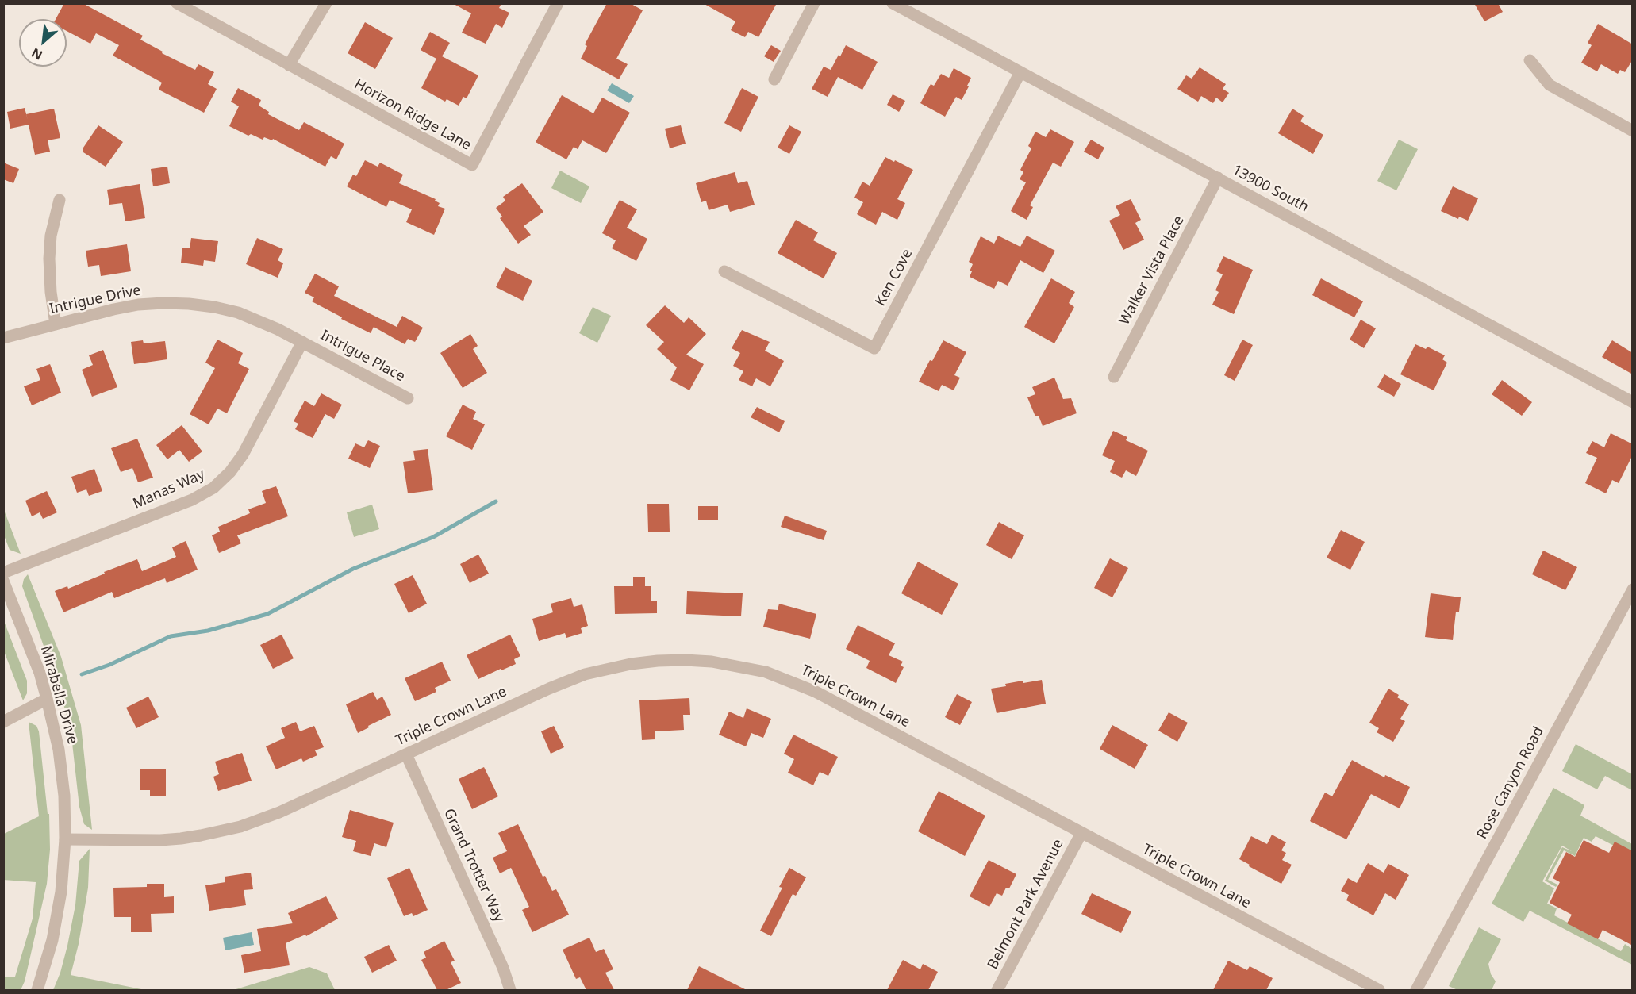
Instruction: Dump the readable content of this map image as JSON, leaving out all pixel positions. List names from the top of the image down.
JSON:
{
  "streets": {
    "street": [
      "Horizon Ridge Lane",
      "13900 South",
      "Walker Vista Place",
      "Ken Cove",
      "Intrigue Drive",
      "Intrigue Place",
      "Manas Way",
      "Mirabella Drive",
      "Triple Crown Lane",
      "Rose Canyon Road",
      "Grand Trotter Way",
      "Belmont Park Avenue"
    ]
  },
  "crossings": [
    ["13900 South", "Walker Vista Place"],
    ["13900 South", "Ken Cove"],
    ["Intrigue Drive", "Intrigue Place"],
    ["Intrigue Drive", "Manas Way"],
    ["Intrigue Place", "Manas Way"],
    ["Mirabella Drive", "Triple Crown Lane"],
    ["Triple Crown Lane", "Grand Trotter Way"],
    ["Triple Crown Lane", "Belmont Park Avenue"]
  ],
  "north": "bottom left"
}
